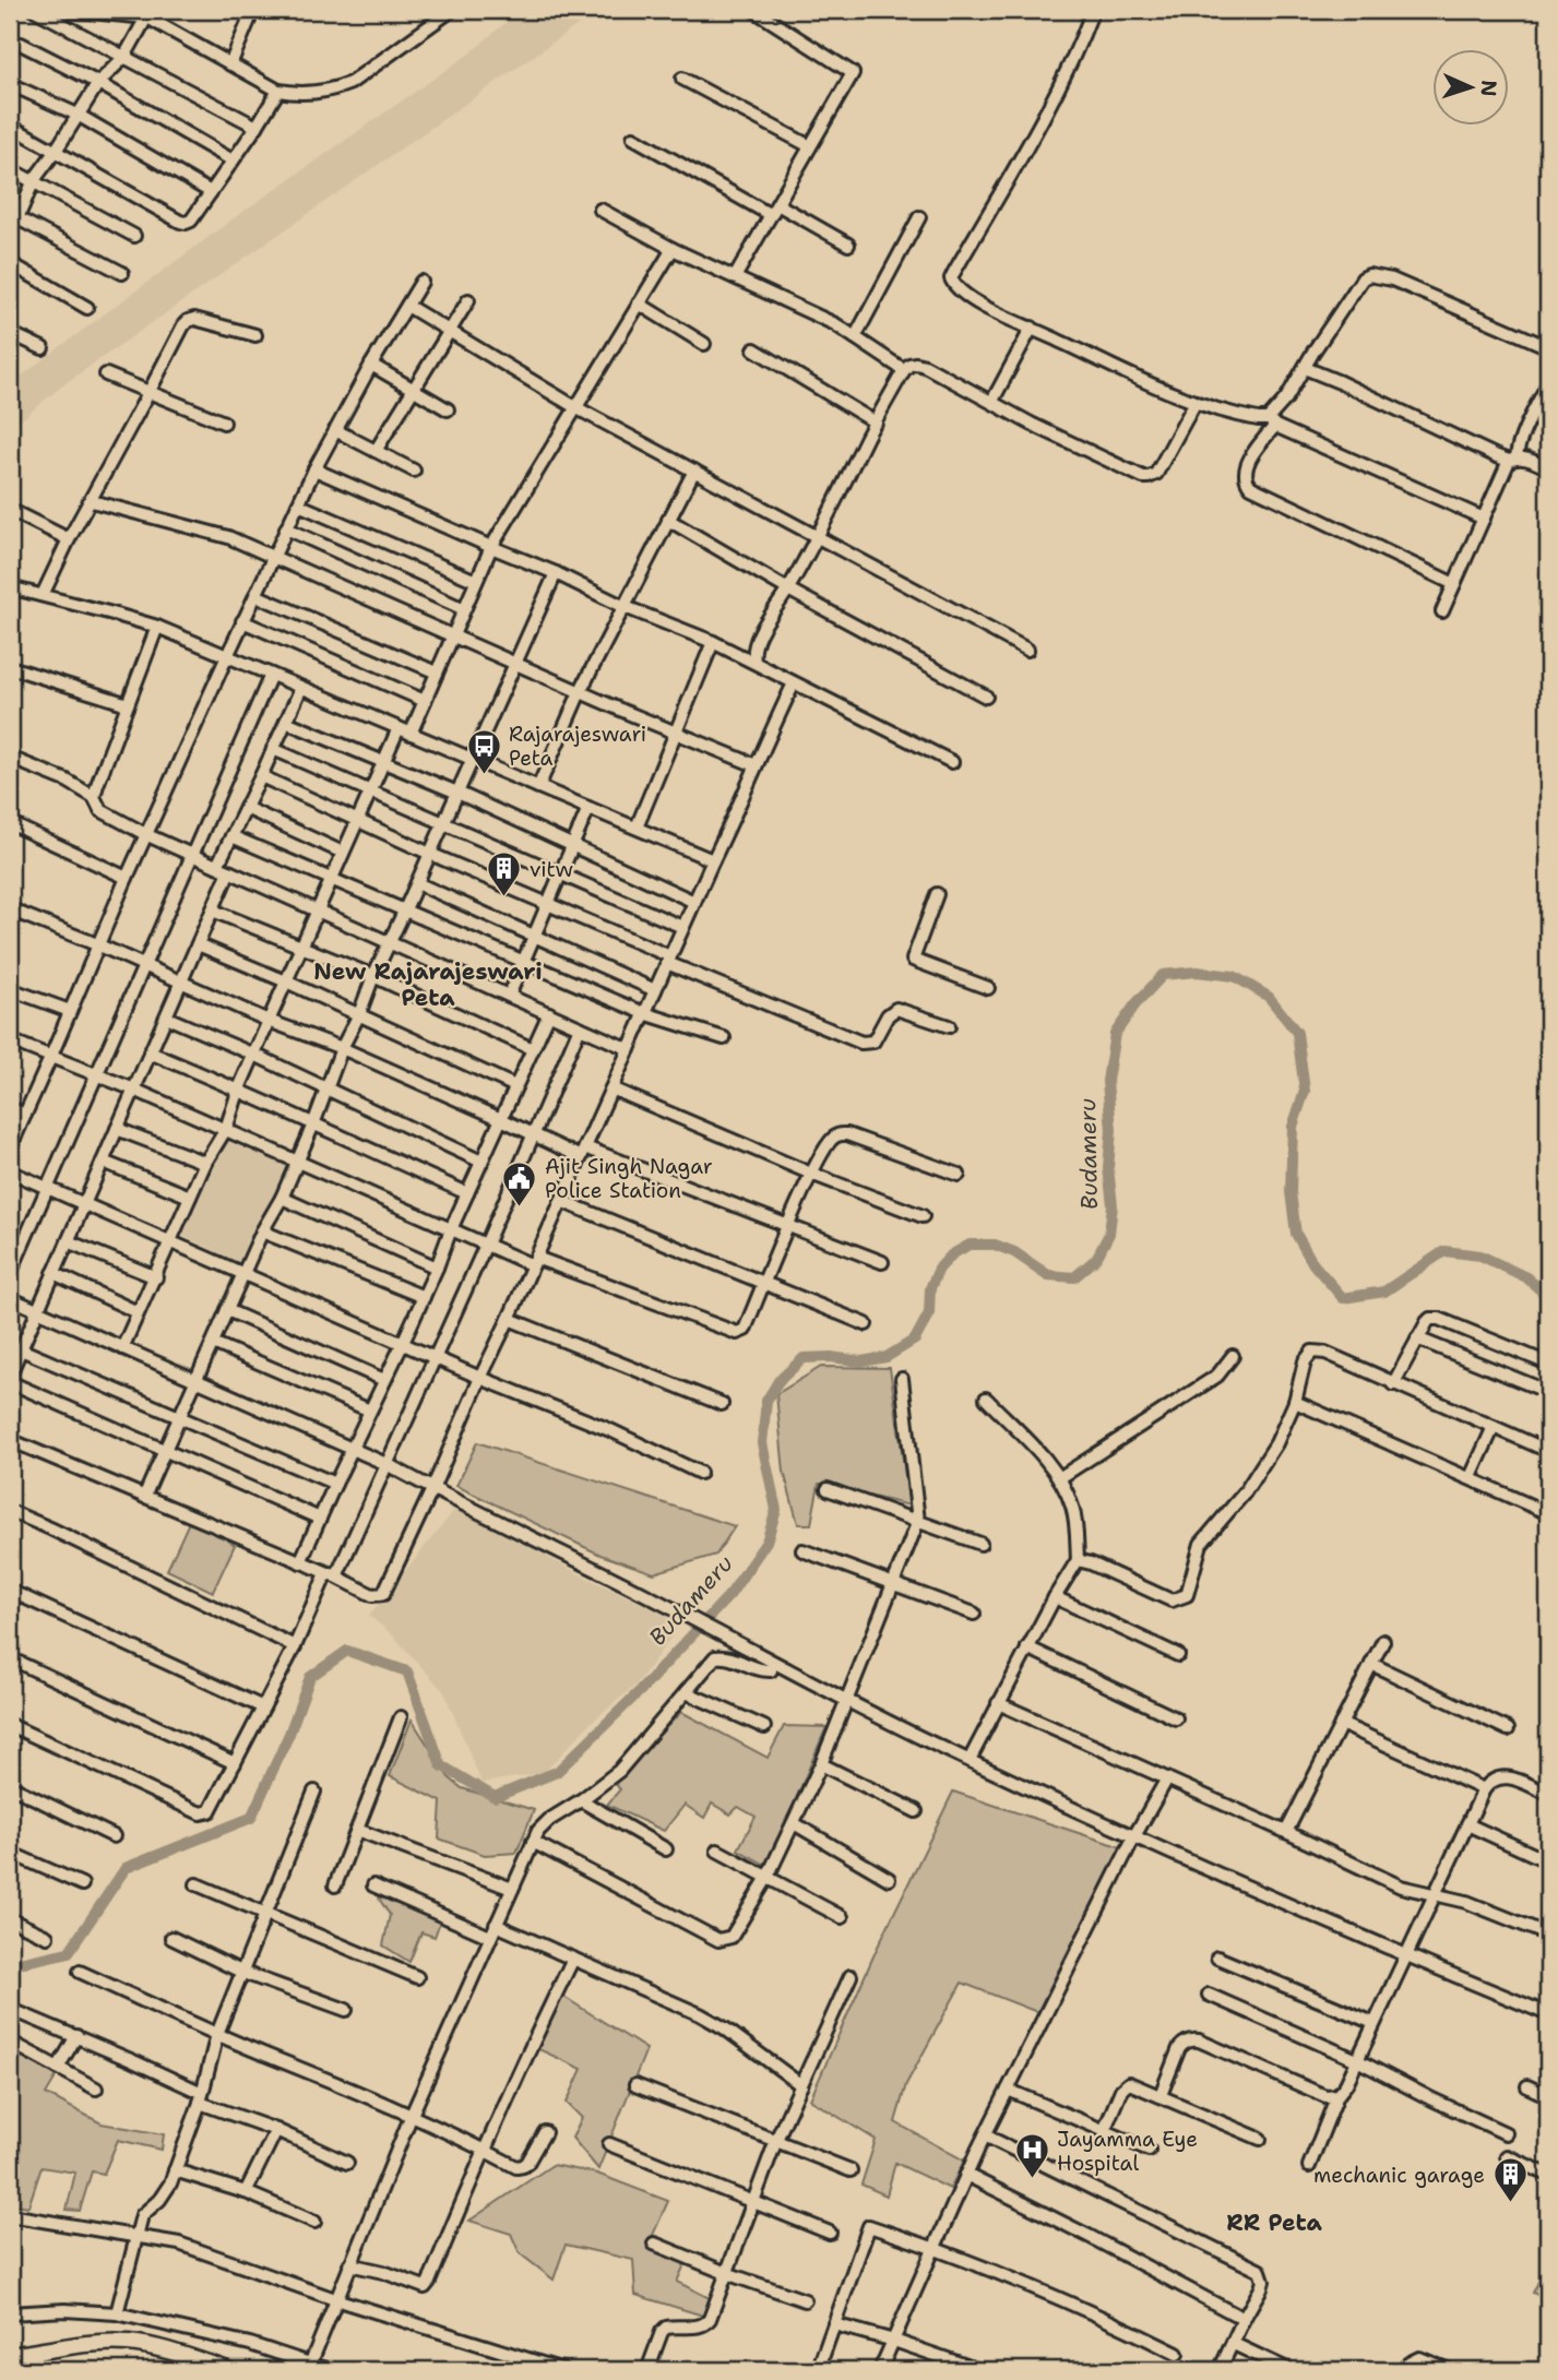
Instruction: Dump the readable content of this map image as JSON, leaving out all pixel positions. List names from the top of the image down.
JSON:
{
  "districts": ["New Rajarajeswari Peta", "RR Peta"],
  "water": ["Budameru"],
  "places": {
    "bus stop": ["Rajarajeswari Peta"],
    "building": ["vitw", "mechanic garage"],
    "public building": ["Ajit Singh Nagar Police Station"],
    "hospital": ["Jayamma Eye Hospital"]
  },
  "north": "right"
}
